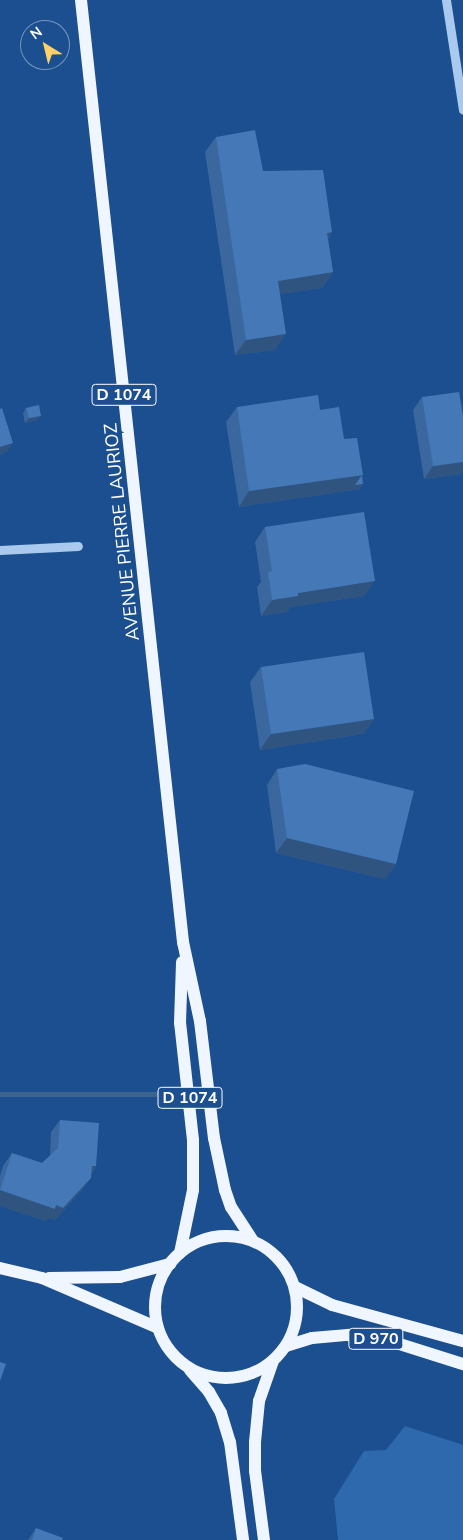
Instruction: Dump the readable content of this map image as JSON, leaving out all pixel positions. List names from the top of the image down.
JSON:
{
  "streets": {
    "main road": ["D 1074", "AVENUE PIERRE LAURIOZ", "D 970"]
  },
  "crossings": [
    ["AVENUE PIERRE LAURIOZ", "D 970"]
  ],
  "north": "top left"
}
